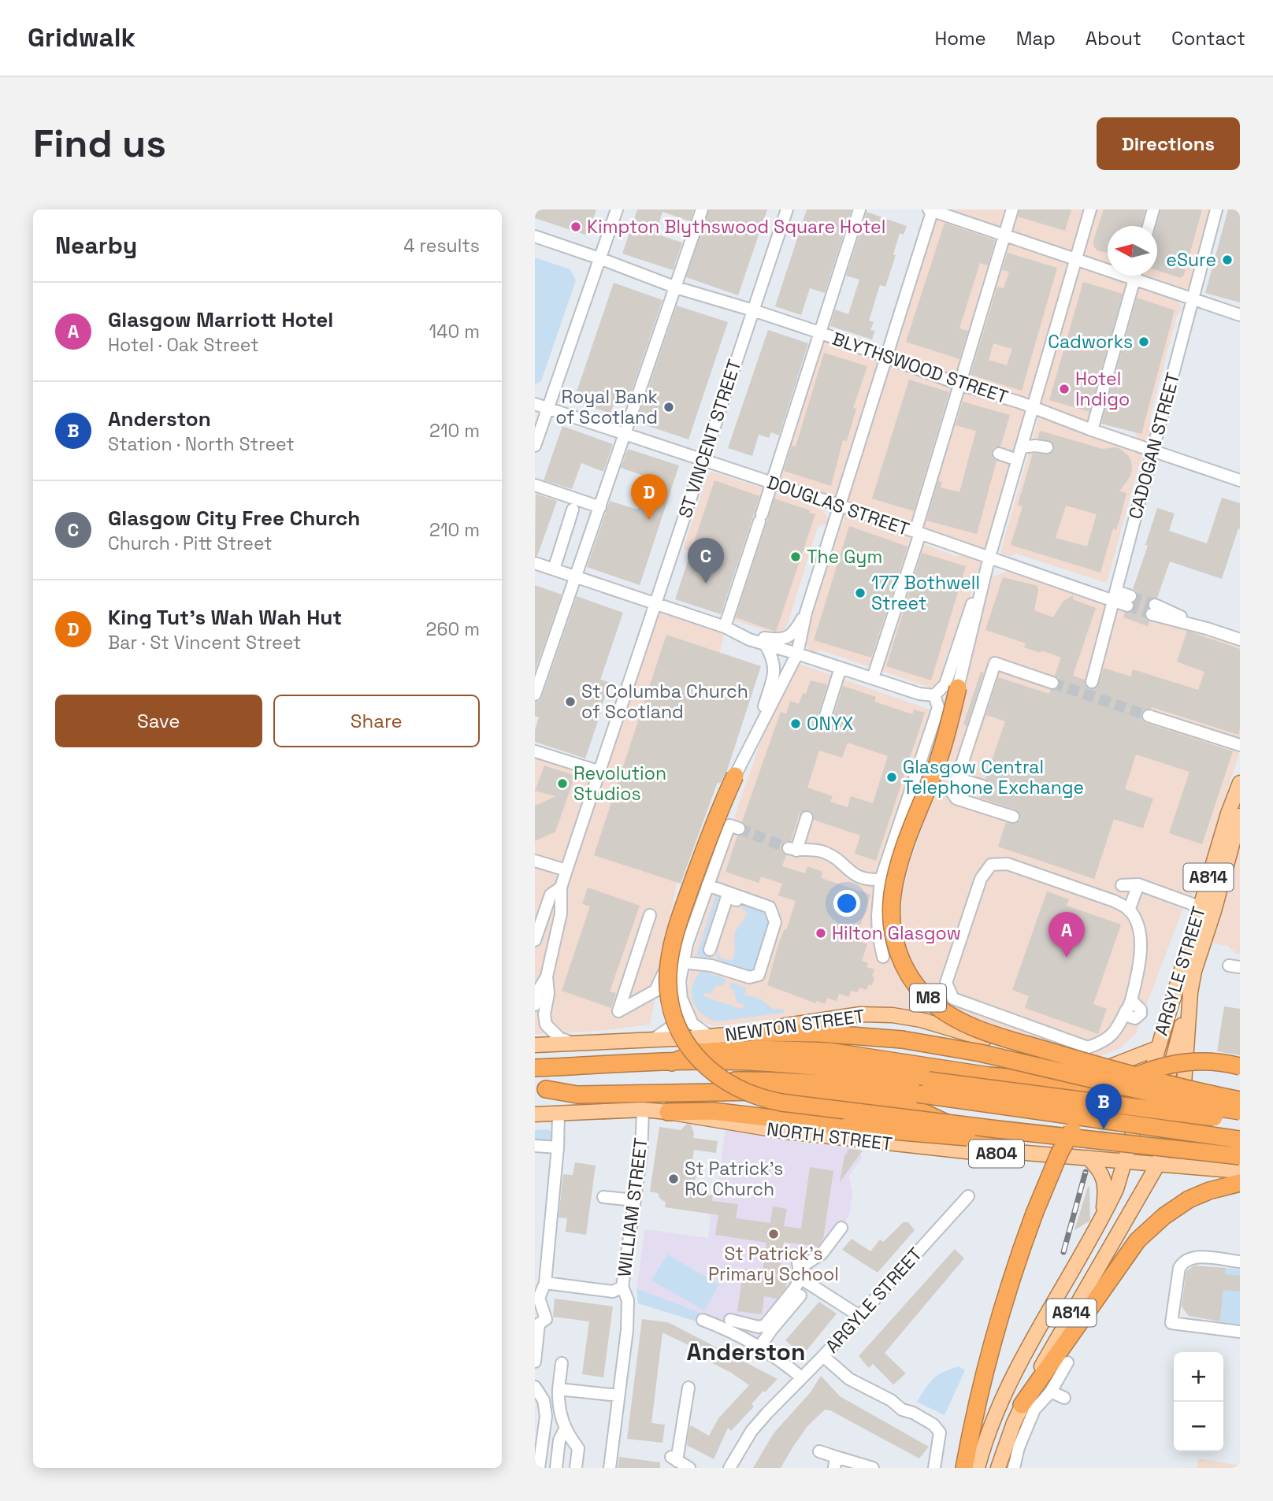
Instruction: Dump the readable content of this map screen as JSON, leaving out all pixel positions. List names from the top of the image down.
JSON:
{
  "streets": {
    "highway": ["M8"],
    "main road": [
      "A814",
      "ARGYLE STREET",
      "NEWTON STREET",
      "NORTH STREET",
      "A804"
    ],
    "street": [
      "BLYTHSWOOD STREET",
      "ST VINCENT STREET",
      "CADOGAN STREET",
      "DOUGLAS STREET",
      "WILLIAM STREET"
    ]
  },
  "crossings": [
    ["BLYTHSWOOD STREET", "ST VINCENT STREET"],
    ["BLYTHSWOOD STREET", "CADOGAN STREET"],
    ["ST VINCENT STREET", "DOUGLAS STREET"],
    ["ST VINCENT STREET", "NEWTON STREET"],
    ["CADOGAN STREET", "DOUGLAS STREET"],
    ["A814", "ARGYLE STREET"],
    ["A814", "NORTH STREET"],
    ["A814", "A804"],
    ["ARGYLE STREET", "NEWTON STREET"],
    ["ARGYLE STREET", "NORTH STREET"],
    ["ARGYLE STREET", "A804"],
    ["M8", "NEWTON STREET"],
    ["NORTH STREET", "A804"],
    ["NORTH STREET", "WILLIAM STREET"]
  ],
  "districts": ["Anderston"],
  "places": [
    "Kimpton Blythswood Square Hotel",
    "eSure",
    "Cadworks",
    "Hotel Indigo",
    "Royal Bank of Scotland",
    "The Gym",
    "177 Bothwell Street",
    "St Columba Church of Scotland",
    "ONYX",
    "Glasgow Central Telephone Exchange",
    "Revolution Studios",
    "Hilton Glasgow",
    "St Patrick's RC Church",
    "St Patrick's Primary School"
  ],
  "north": "left",
  "page": {
    "header": "Gridwalk",
    "nav": [
      "Home",
      "Map",
      "About",
      "Contact"
    ],
    "buttons": [
      "Directions",
      ["Save", "Share"]
    ],
    "title": "Find us",
    "heading": ["Nearby", "4 results"],
    "list": [
      {
        "mark": "A",
        "name": "Glasgow Marriott Hotel",
        "note": "Hotel · Oak Street",
        "value": "140 m"
      },
      {
        "mark": "B",
        "name": "Anderston",
        "note": "Station · North Street",
        "value": "210 m"
      },
      {
        "mark": "C",
        "name": "Glasgow City Free Church",
        "note": "Church · Pitt Street",
        "value": "210 m"
      },
      {
        "mark": "D",
        "name": "King Tut's Wah Wah Hut",
        "note": "Bar · St Vincent Street",
        "value": "260 m"
      }
    ],
    "pins": [
      "D",
      "C",
      "A",
      "B"
    ],
    "map_buttons": ["+", "−"]
  }
}
